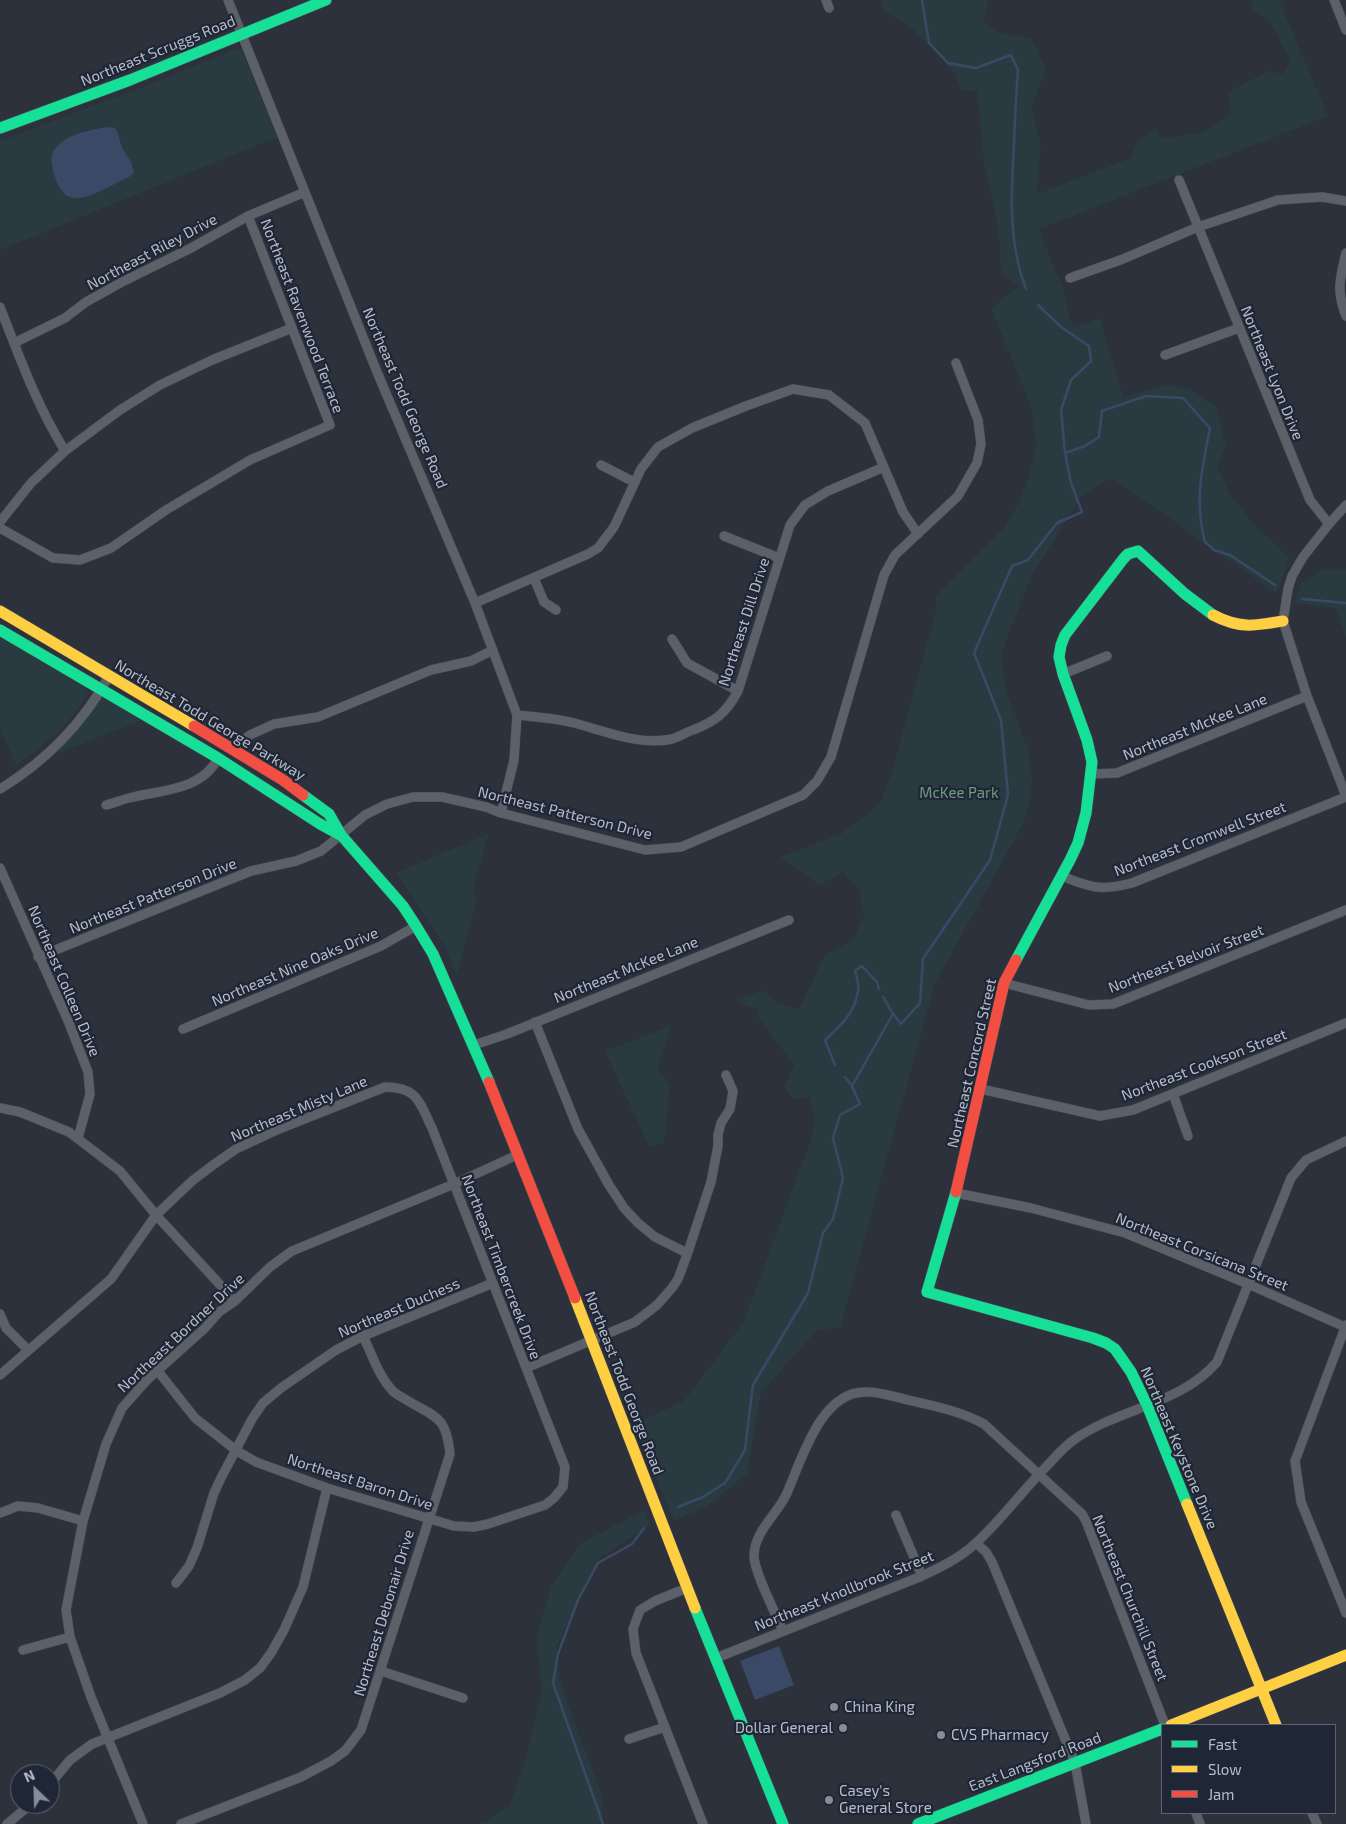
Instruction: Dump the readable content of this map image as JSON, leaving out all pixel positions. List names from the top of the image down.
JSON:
{
  "streets": {
    "street": [
      "Northeast Scruggs Road",
      "Northeast Riley Drive",
      "Northeast Ravenwood Terrace",
      "Northeast Lyon Drive",
      "Northeast Todd George Road",
      "Northeast Dill Drive",
      "Northeast Todd George Parkway",
      "Northeast McKee Lane",
      "Northeast Patterson Drive",
      "Northeast Cromwell Street",
      "Northeast Belvoir Street",
      "Northeast Nine Oaks Drive",
      "Northeast Colleen Drive",
      "Northeast Concord Street",
      "Northeast Cookson Street",
      "Northeast Misty Lane",
      "Northeast Corsicana Street",
      "Northeast Timbercreek Drive",
      "Northeast Duchess",
      "Northeast Bordner Drive",
      "Northeast Keystone Drive",
      "Northeast Baron Drive",
      "Northeast Knollbrook Street",
      "Northeast Churchill Street",
      "Northeast Debonair Drive",
      "East Langsford Road"
    ]
  },
  "crossings": [
    ["Northeast Scruggs Road", "Northeast Todd George Road"],
    ["Northeast Riley Drive", "Northeast Ravenwood Terrace"],
    ["Northeast Riley Drive", "Northeast Todd George Road"],
    ["Northeast Todd George Road", "Northeast Dill Drive"],
    ["Northeast Todd George Road", "Northeast Todd George Parkway"],
    ["Northeast Todd George Road", "Northeast McKee Lane"],
    ["Northeast Todd George Road", "Northeast Patterson Drive"],
    ["Northeast Todd George Road", "Northeast Bordner Drive"],
    ["Northeast Todd George Road", "Northeast Knollbrook Street"],
    ["Northeast Todd George Parkway", "Northeast Patterson Drive"],
    ["Northeast Todd George Parkway", "Northeast Nine Oaks Drive"],
    ["Northeast McKee Lane", "Northeast Concord Street"],
    ["Northeast Patterson Drive", "Northeast Colleen Drive"],
    ["Northeast Cromwell Street", "Northeast Concord Street"],
    ["Northeast Belvoir Street", "Northeast Concord Street"],
    ["Northeast Concord Street", "Northeast Cookson Street"],
    ["Northeast Concord Street", "Northeast Corsicana Street"],
    ["Northeast Concord Street", "Northeast Keystone Drive"],
    ["Northeast Misty Lane", "Northeast Timbercreek Drive"],
    ["Northeast Corsicana Street", "Northeast Knollbrook Street"],
    ["Northeast Timbercreek Drive", "Northeast Duchess"],
    ["Northeast Timbercreek Drive", "Northeast Bordner Drive"],
    ["Northeast Timbercreek Drive", "Northeast Baron Drive"],
    ["Northeast Duchess", "Northeast Baron Drive"],
    ["Northeast Duchess", "Northeast Debonair Drive"],
    ["Northeast Bordner Drive", "Northeast Baron Drive"],
    ["Northeast Keystone Drive", "Northeast Knollbrook Street"],
    ["Northeast Baron Drive", "Northeast Debonair Drive"],
    ["Northeast Knollbrook Street", "Northeast Churchill Street"]
  ],
  "parks": ["McKee Park"],
  "places": [
    "China King",
    "Dollar General",
    "CVS Pharmacy",
    "Casey's General Store"
  ],
  "legend": ["Fast", "Slow", "Jam"],
  "north": "top left"
}
